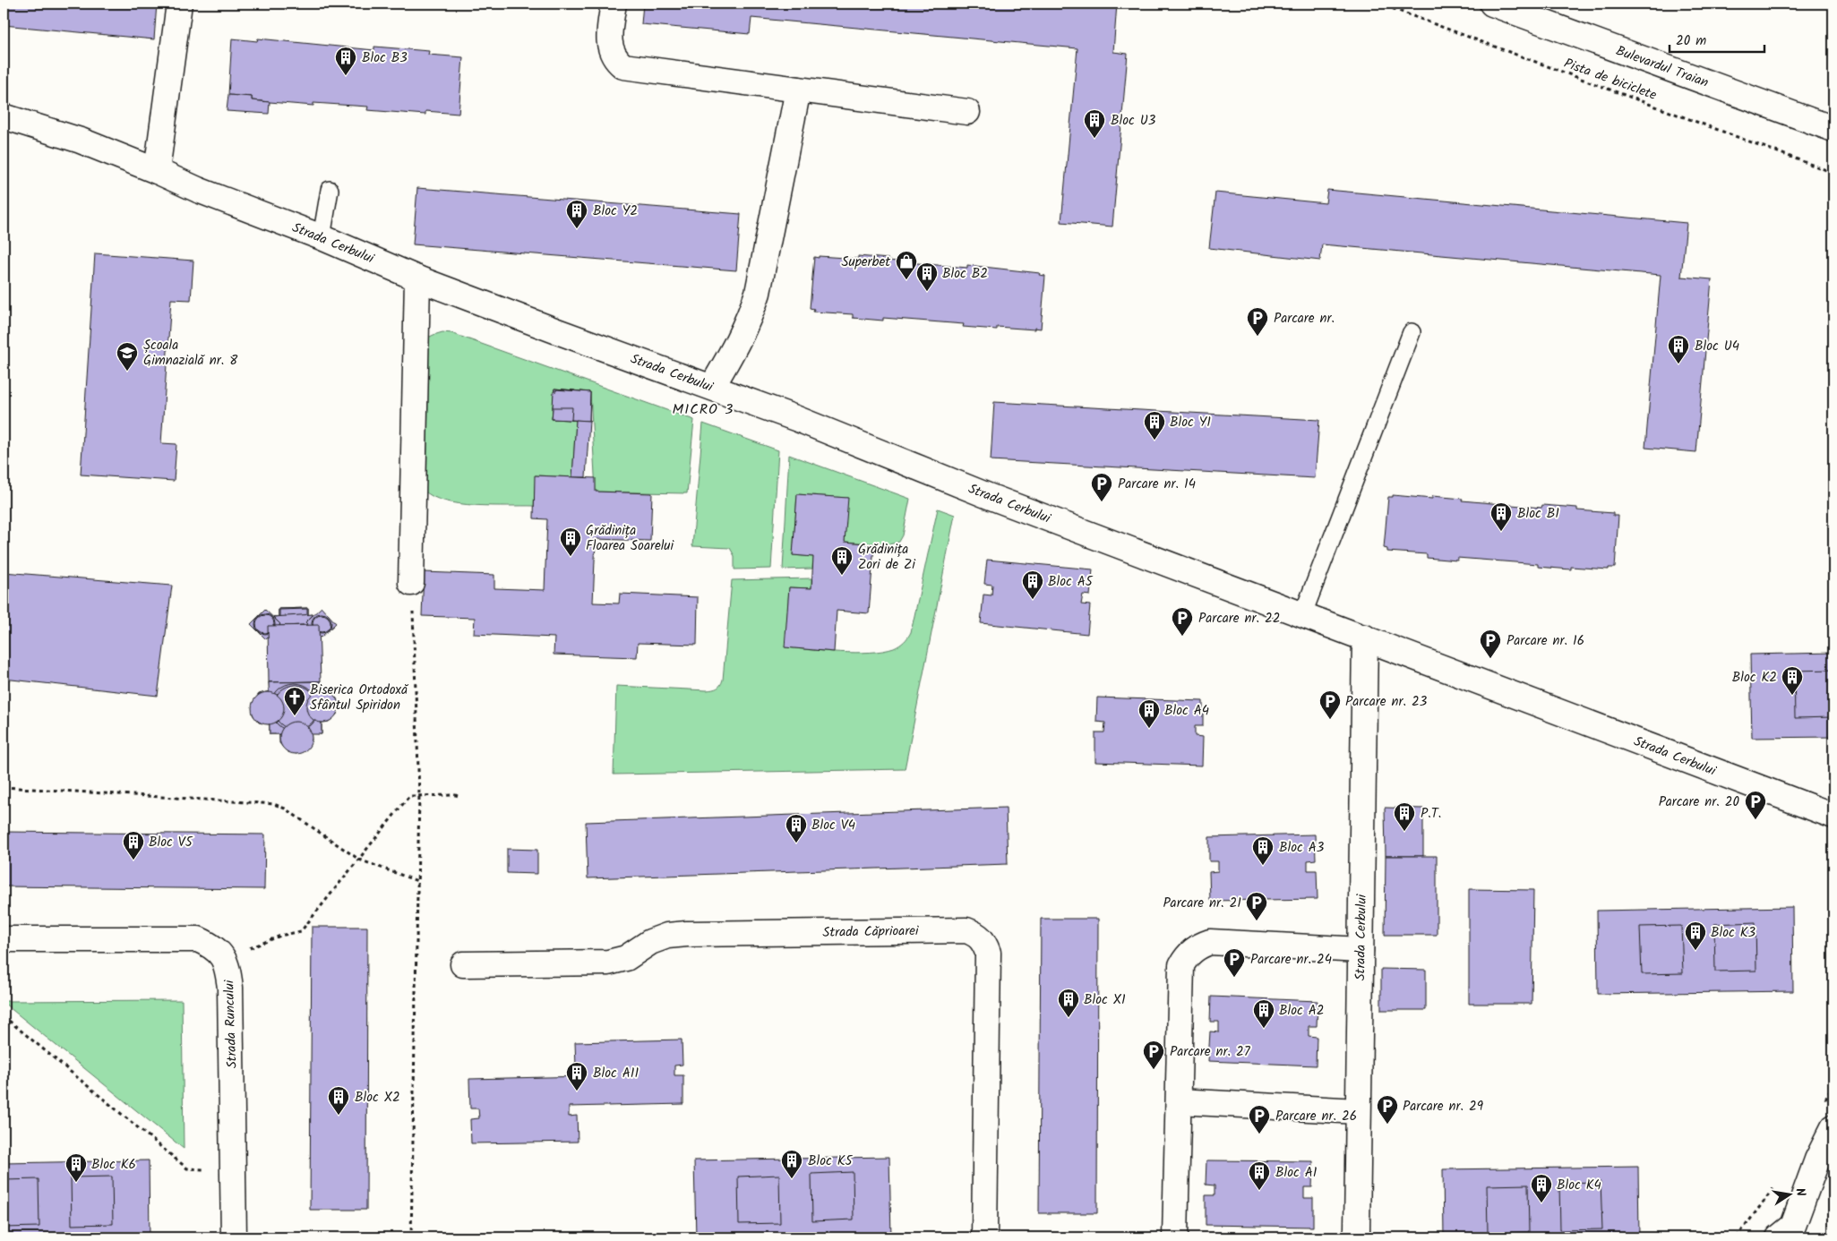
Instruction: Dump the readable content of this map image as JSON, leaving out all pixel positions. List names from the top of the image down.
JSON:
{
  "streets": {
    "street": [
      "Bulevardul Traian",
      "Strada Cerbului",
      "Strada Căprioarei",
      "Strada Runcului"
    ],
    "path": ["Pista de biciclete"]
  },
  "districts": ["MICRO 3"],
  "places": {
    "building": [
      "Bloc B3",
      "Bloc U3",
      "Bloc Y2",
      "Bloc B2",
      "Bloc U4",
      "Bloc Y1",
      "Bloc B1",
      "Grădinița Floarea Soarelui",
      "Grădinița Zori de Zi",
      "Bloc A5",
      "Bloc K2",
      "Bloc A4",
      "P.T.",
      "Bloc V4",
      "Bloc V5",
      "Bloc A3",
      "Bloc K3",
      "Bloc X1",
      "Bloc A2",
      "Bloc A11",
      "Bloc X2",
      "Bloc K5",
      "Bloc K6",
      "Bloc A1",
      "Bloc K4"
    ],
    "shop": ["Superbet"],
    "parking": [
      "Parcare nr.",
      "Parcare nr. 14",
      "Parcare nr. 22",
      "Parcare nr. 16",
      "Parcare nr. 23",
      "Parcare nr. 20",
      "Parcare nr. 21",
      "Parcare nr. 24",
      "Parcare nr. 27",
      "Parcare nr. 29",
      "Parcare nr. 26"
    ],
    "school or university": ["Școala Gimnazială nr. 8"],
    "church": ["Biserica Ortodoxă Sfântul Spiridon"]
  },
  "scale_bar": "20 m",
  "north": "right"
}
